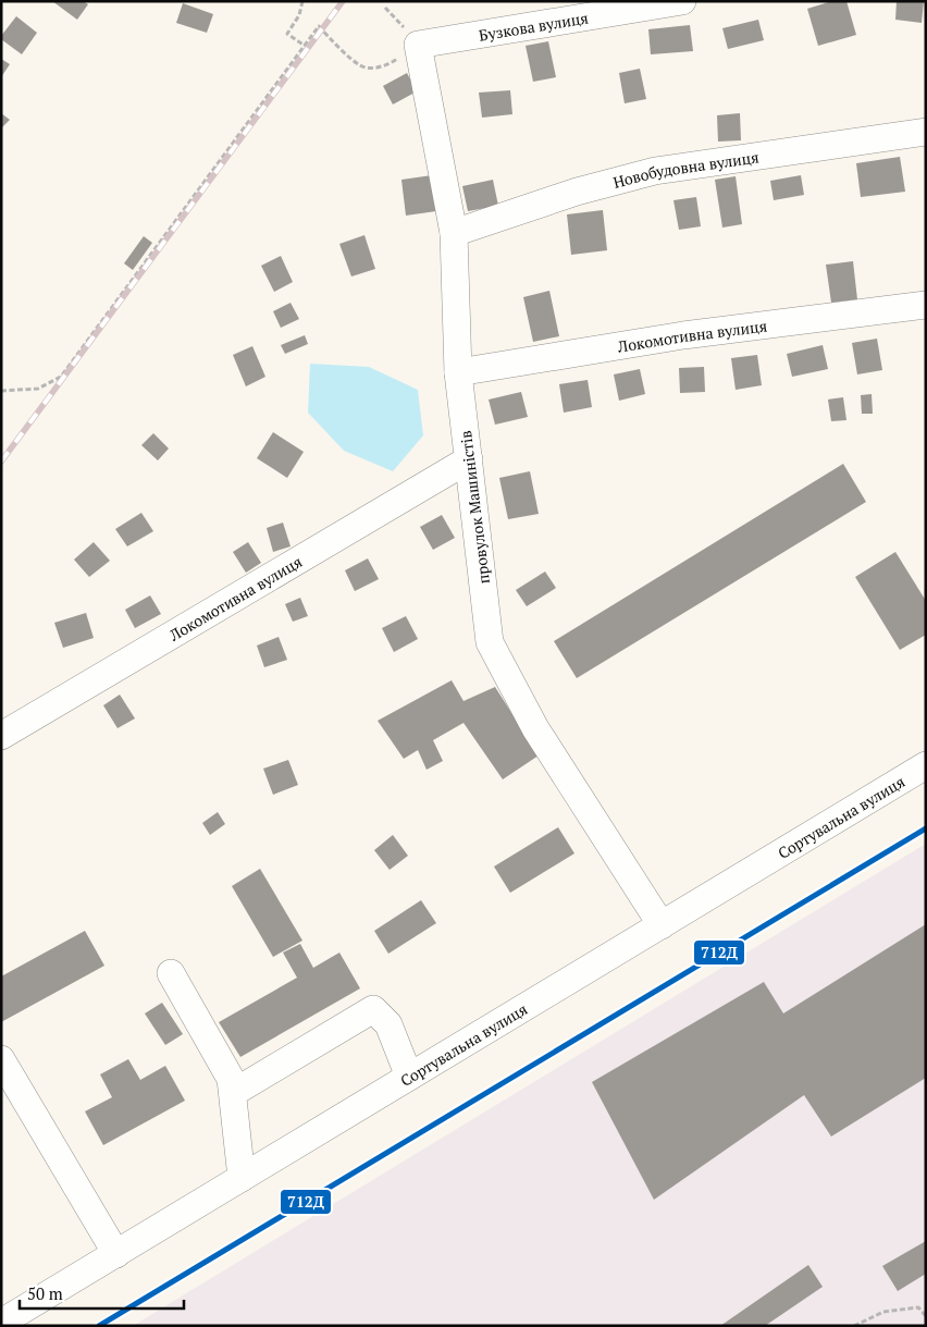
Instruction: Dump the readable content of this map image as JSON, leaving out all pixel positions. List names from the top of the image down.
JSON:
{
  "streets": {
    "street": [
      "Бузкова вулиця",
      "Новобудовна вулиця",
      "Локомотивна вулиця",
      "провулок Машиністів",
      "Сортувальна вулиця"
    ]
  },
  "crossings": [
    ["Бузкова вулиця", "провулок Машиністів"],
    ["Новобудовна вулиця", "провулок Машиністів"],
    ["Локомотивна вулиця", "провулок Машиністів"],
    ["провулок Машиністів", "Сортувальна вулиця"]
  ],
  "lines": ["transit line 712Д"],
  "scale_bar": "50 m"
}
